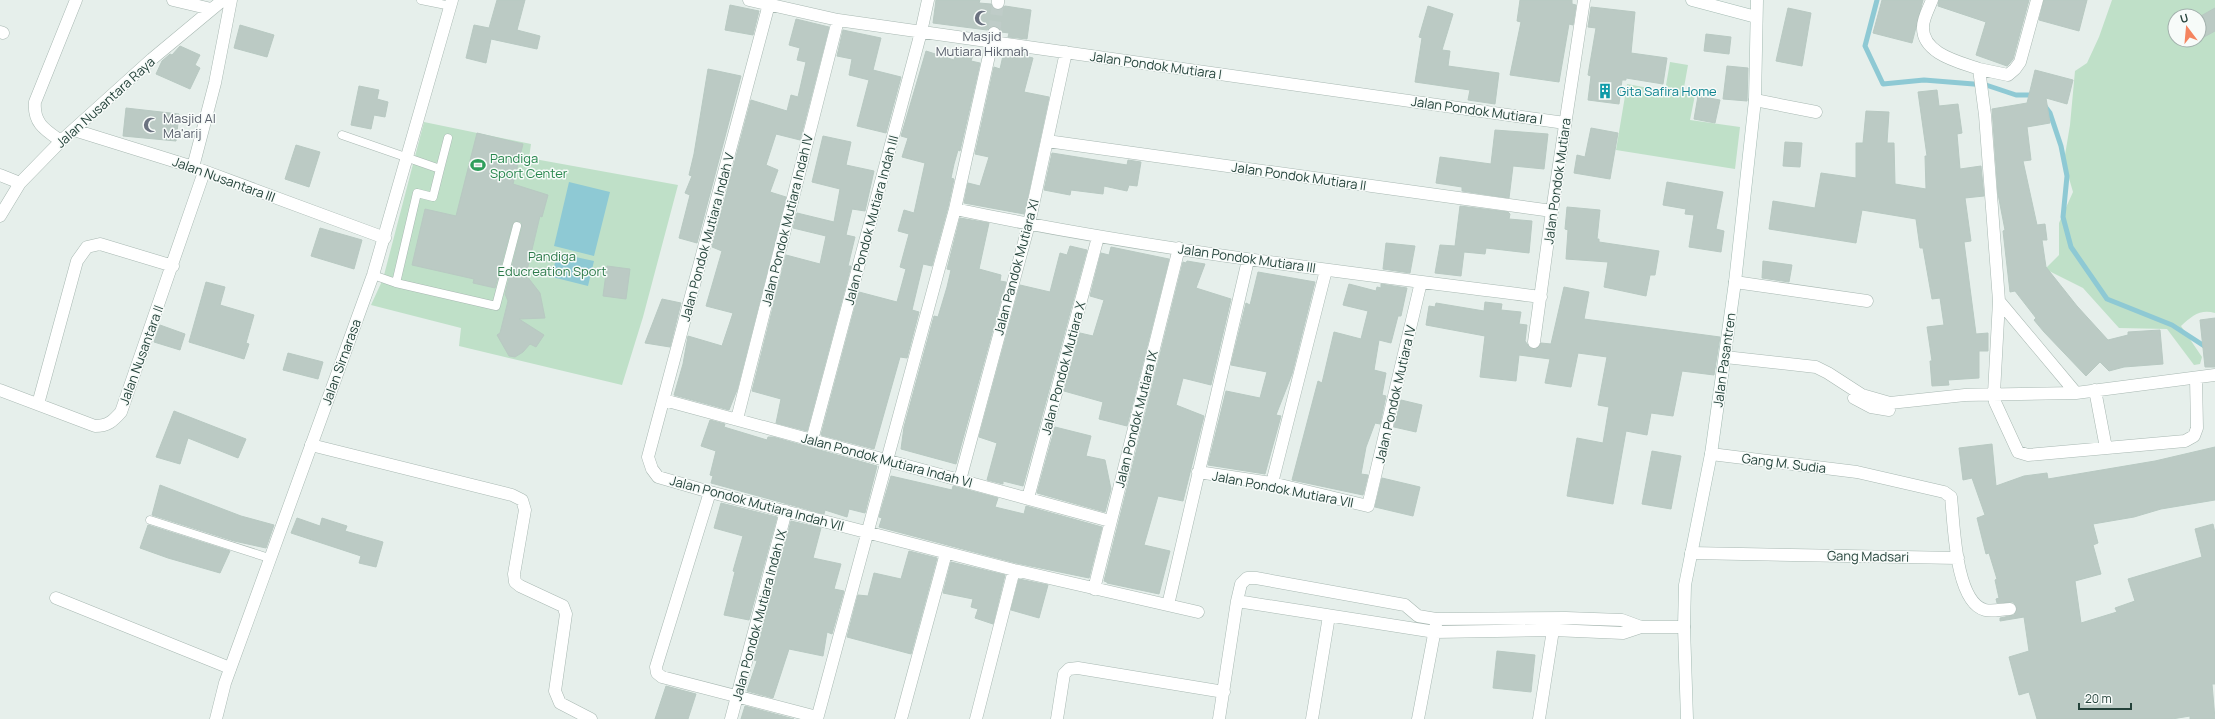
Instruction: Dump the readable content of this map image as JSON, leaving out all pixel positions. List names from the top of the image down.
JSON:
{
  "streets": {
    "street": [
      "Jalan Pondok Mutiara I",
      "Jalan Nusantara Raya",
      "Jalan Pondok Mutiara II",
      "Jalan Nusantara III",
      "Jalan Pondok Mutiara",
      "Jalan Pondok Mutiara Indah IV",
      "Jalan Pondok Mutiara Indah III",
      "Jalan Pondok Mutiara Indah V",
      "Jalan Pondok Mutiara III",
      "Jalan Pandok Mutiara XI",
      "Jalan Nusantara II",
      "Jalan Pasantren",
      "Jalan Sirnarasa",
      "Jalan Pondok Mutiara X",
      "Jalan Pondok Mutiara IV",
      "Jalan Pondok Mutiara IX",
      "Jalan Pondok Mutiara Indah VI",
      "Gang M. Sudia",
      "Jalan Pondok Mutiara VII",
      "Jalan Pondok Mutiara Indah VII",
      "Gang Madsari",
      "Jalan Pondok Mutiara Indah IX"
    ]
  },
  "crossings": [
    ["Jalan Pondok Mutiara I", "Jalan Pondok Mutiara"],
    ["Jalan Pondok Mutiara I", "Jalan Pondok Mutiara Indah IV"],
    ["Jalan Pondok Mutiara I", "Jalan Pondok Mutiara Indah III"],
    ["Jalan Pondok Mutiara I", "Jalan Pondok Mutiara Indah V"],
    ["Jalan Pondok Mutiara I", "Jalan Pandok Mutiara XI"],
    ["Jalan Nusantara Raya", "Jalan Nusantara III"],
    ["Jalan Pondok Mutiara II", "Jalan Pondok Mutiara"],
    ["Jalan Pondok Mutiara II", "Jalan Pandok Mutiara XI"],
    ["Jalan Nusantara III", "Jalan Nusantara II"],
    ["Jalan Nusantara III", "Jalan Sirnarasa"],
    ["Jalan Pondok Mutiara", "Jalan Pondok Mutiara III"],
    ["Jalan Pondok Mutiara Indah IV", "Jalan Pondok Mutiara Indah VI"],
    ["Jalan Pondok Mutiara Indah III", "Jalan Pondok Mutiara Indah VI"],
    ["Jalan Pondok Mutiara Indah V", "Jalan Pondok Mutiara Indah VI"],
    ["Jalan Pondok Mutiara Indah V", "Jalan Pondok Mutiara Indah VII"],
    ["Jalan Pondok Mutiara III", "Jalan Pandok Mutiara XI"],
    ["Jalan Pondok Mutiara III", "Jalan Pondok Mutiara X"],
    ["Jalan Pondok Mutiara III", "Jalan Pondok Mutiara IV"],
    ["Jalan Pondok Mutiara III", "Jalan Pondok Mutiara IX"],
    ["Jalan Pandok Mutiara XI", "Jalan Pondok Mutiara Indah VI"],
    ["Jalan Pasantren", "Gang M. Sudia"],
    ["Jalan Pasantren", "Gang Madsari"],
    ["Jalan Pondok Mutiara X", "Jalan Pondok Mutiara Indah VI"],
    ["Jalan Pondok Mutiara IV", "Jalan Pondok Mutiara VII"],
    ["Jalan Pondok Mutiara IX", "Jalan Pondok Mutiara Indah VI"],
    ["Jalan Pondok Mutiara IX", "Jalan Pondok Mutiara Indah VII"],
    ["Gang M. Sudia", "Gang Madsari"],
    ["Jalan Pondok Mutiara Indah VII", "Jalan Pondok Mutiara Indah IX"]
  ],
  "parks": ["Pandiga Educreation Sport"],
  "places": {
    "mosque": ["Masjid Mutiara Hikmah", "Masjid Al Ma'arij"],
    "building": ["Gita Safira Home"],
    "sports": ["Pandiga Sport Center"]
  },
  "scale_bar": "20 m",
  "north": "top"
}
